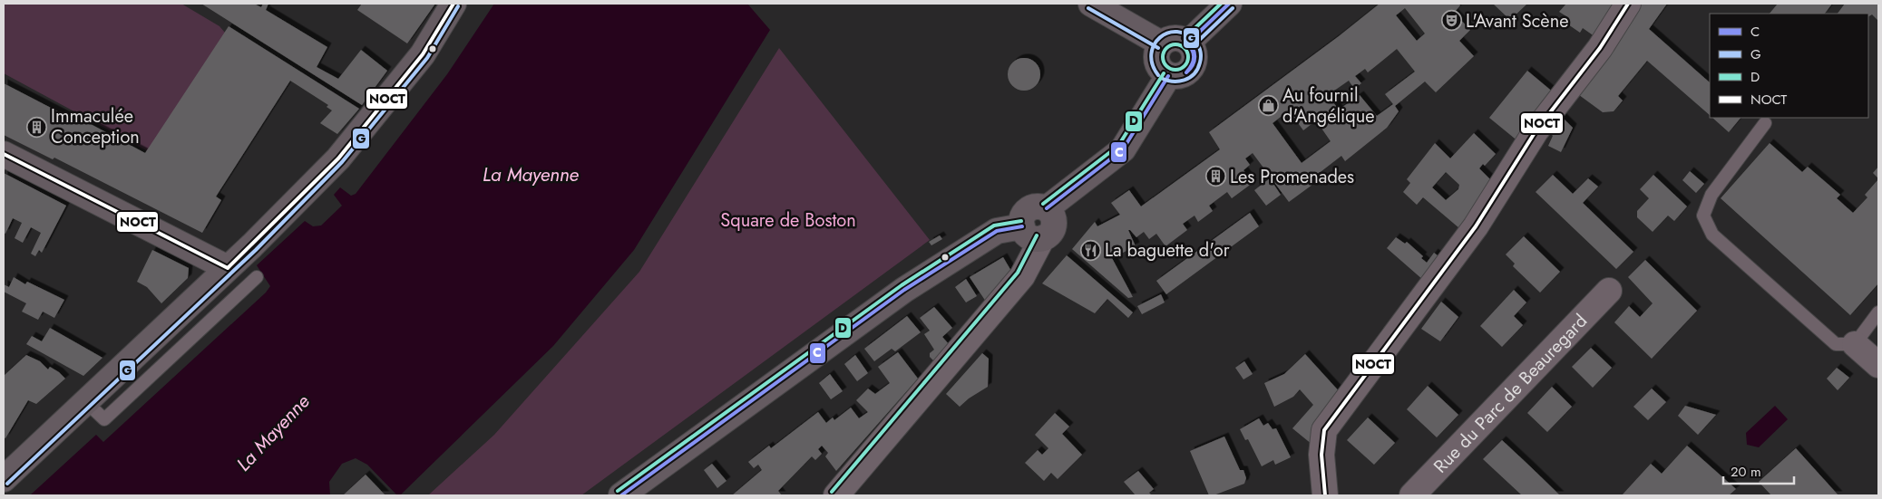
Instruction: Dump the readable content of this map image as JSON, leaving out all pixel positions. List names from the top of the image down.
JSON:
{
  "streets": {
    "street": ["Rue du Parc de Beauregard"]
  },
  "water": ["La Mayenne"],
  "parks": ["Square de Boston"],
  "places": {
    "theatre": ["L'Avant Scène"],
    "shop": ["Au fournil d'Angélique"],
    "building": ["Immaculée Conception", "Les Promenades"],
    "restaurant": ["La baguette d'or"]
  },
  "lines": [
    "transit line C",
    "transit line D",
    "transit line NOCT",
    "transit line G"
  ],
  "legend": [
    "C",
    "G",
    "D",
    "NOCT"
  ],
  "scale_bar": "20 m"
}
